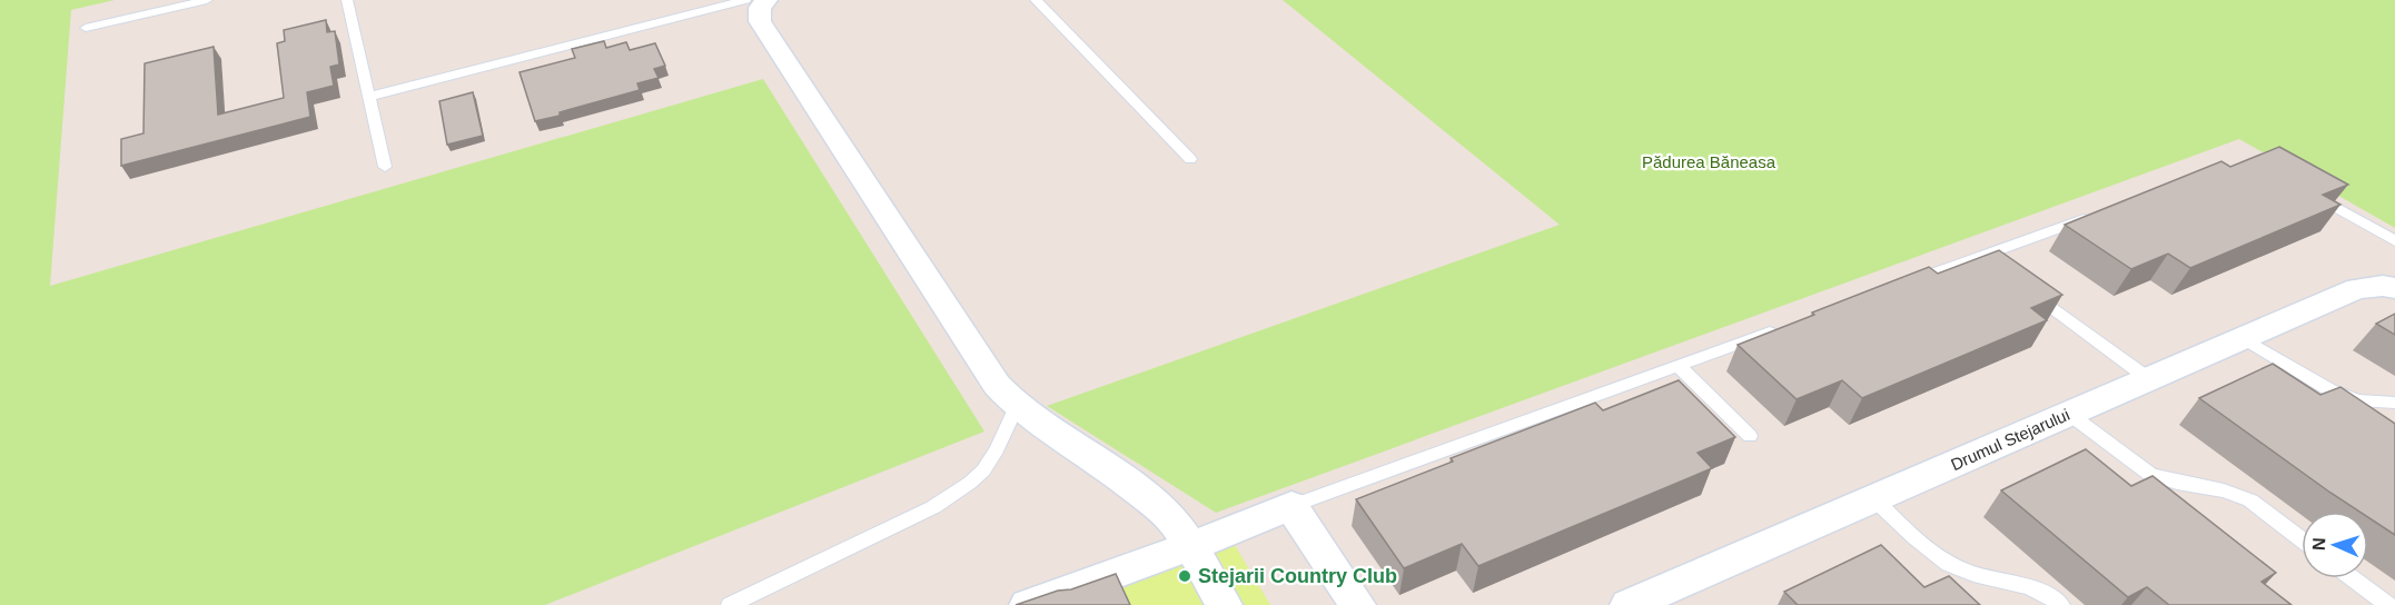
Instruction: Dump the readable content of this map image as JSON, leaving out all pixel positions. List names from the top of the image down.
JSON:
{
  "streets": {
    "street": ["Drumul Stejarului"]
  },
  "parks": ["Pădurea Băneasa"],
  "places": ["Stejarii Country Club"],
  "north": "left"
}
